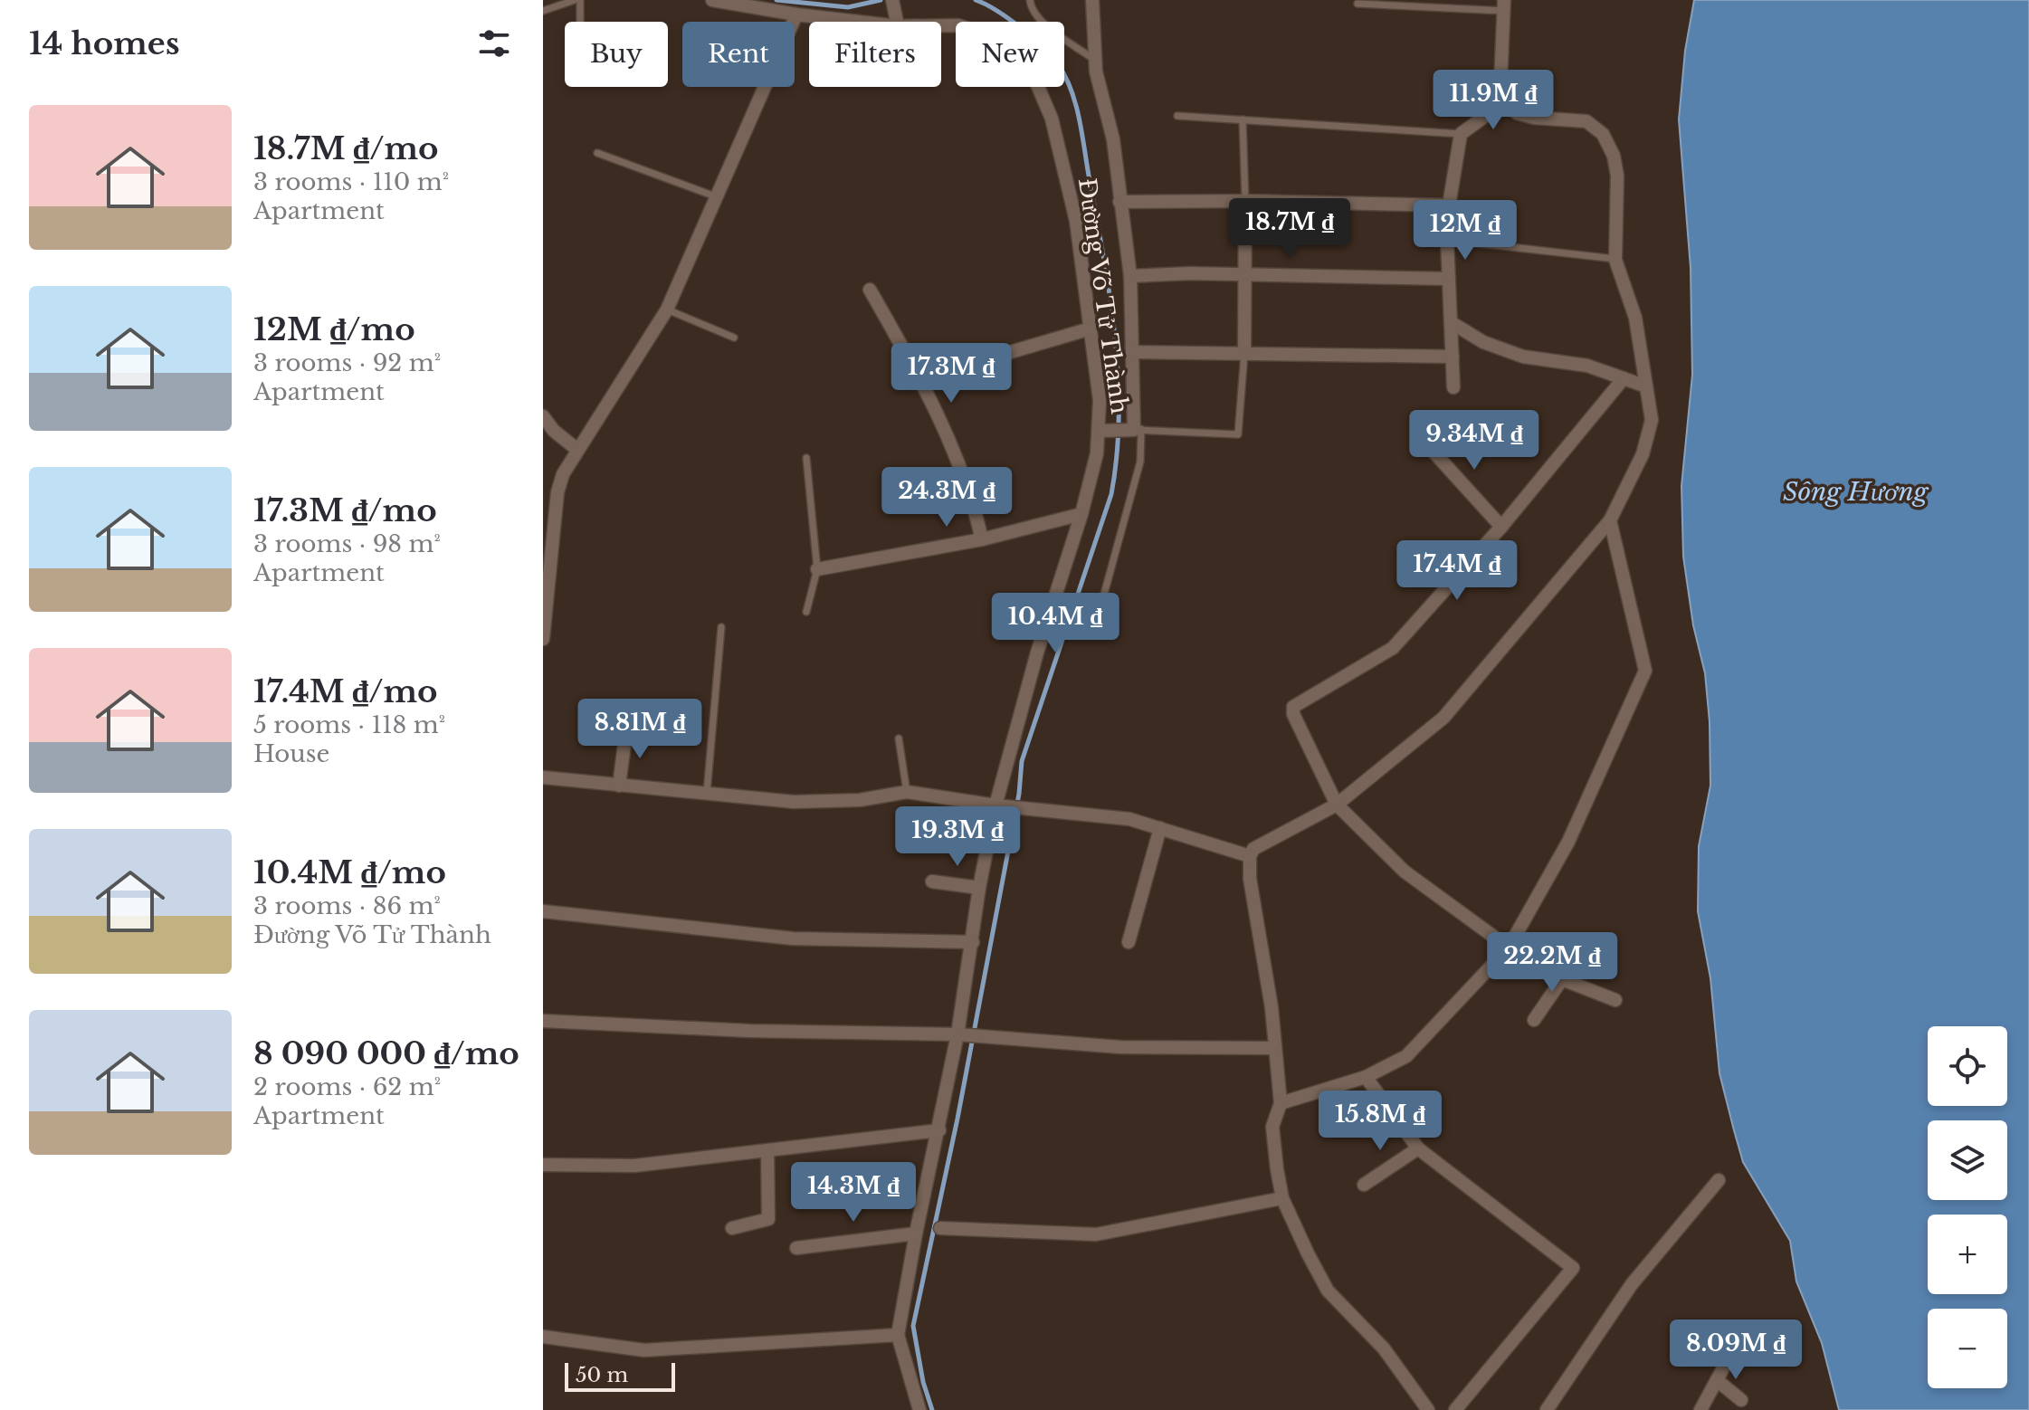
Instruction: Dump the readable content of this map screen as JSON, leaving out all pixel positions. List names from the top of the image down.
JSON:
{
  "streets": {
    "street": ["Đường Võ Tử Thành"]
  },
  "water": ["Sông Hương"],
  "scale_bar": "50 m",
  "page": {
    "heading": "14 homes",
    "chip": [
      "Buy",
      "Rent",
      "Filters",
      "New"
    ],
    "price": [
      "11.9M ₫",
      "18.7M ₫",
      "12M ₫",
      "17.3M ₫",
      "9.34M ₫",
      "24.3M ₫",
      "17.4M ₫",
      "10.4M ₫",
      "8.81M ₫",
      "19.3M ₫",
      "22.2M ₫",
      "15.8M ₫",
      "14.3M ₫",
      "8.09M ₫"
    ],
    "list": [
      {
        "name": "18.7M ₫/mo",
        "note": "3 rooms · 110 m² · Apartment"
      },
      {
        "name": "12M ₫/mo",
        "note": "3 rooms · 92 m² · Apartment"
      },
      {
        "name": "17.3M ₫/mo",
        "note": "3 rooms · 98 m² · Apartment"
      },
      {
        "name": "17.4M ₫/mo",
        "note": "5 rooms · 118 m² · House"
      },
      {
        "name": "10.4M ₫/mo",
        "note": "3 rooms · 86 m² · Đường Võ Tử Thành"
      },
      {
        "name": "8 090 000 ₫/mo",
        "note": "2 rooms · 62 m² · Apartment"
      }
    ],
    "map_buttons": ["+", "−"],
    "scale": "50 m"
  }
}
